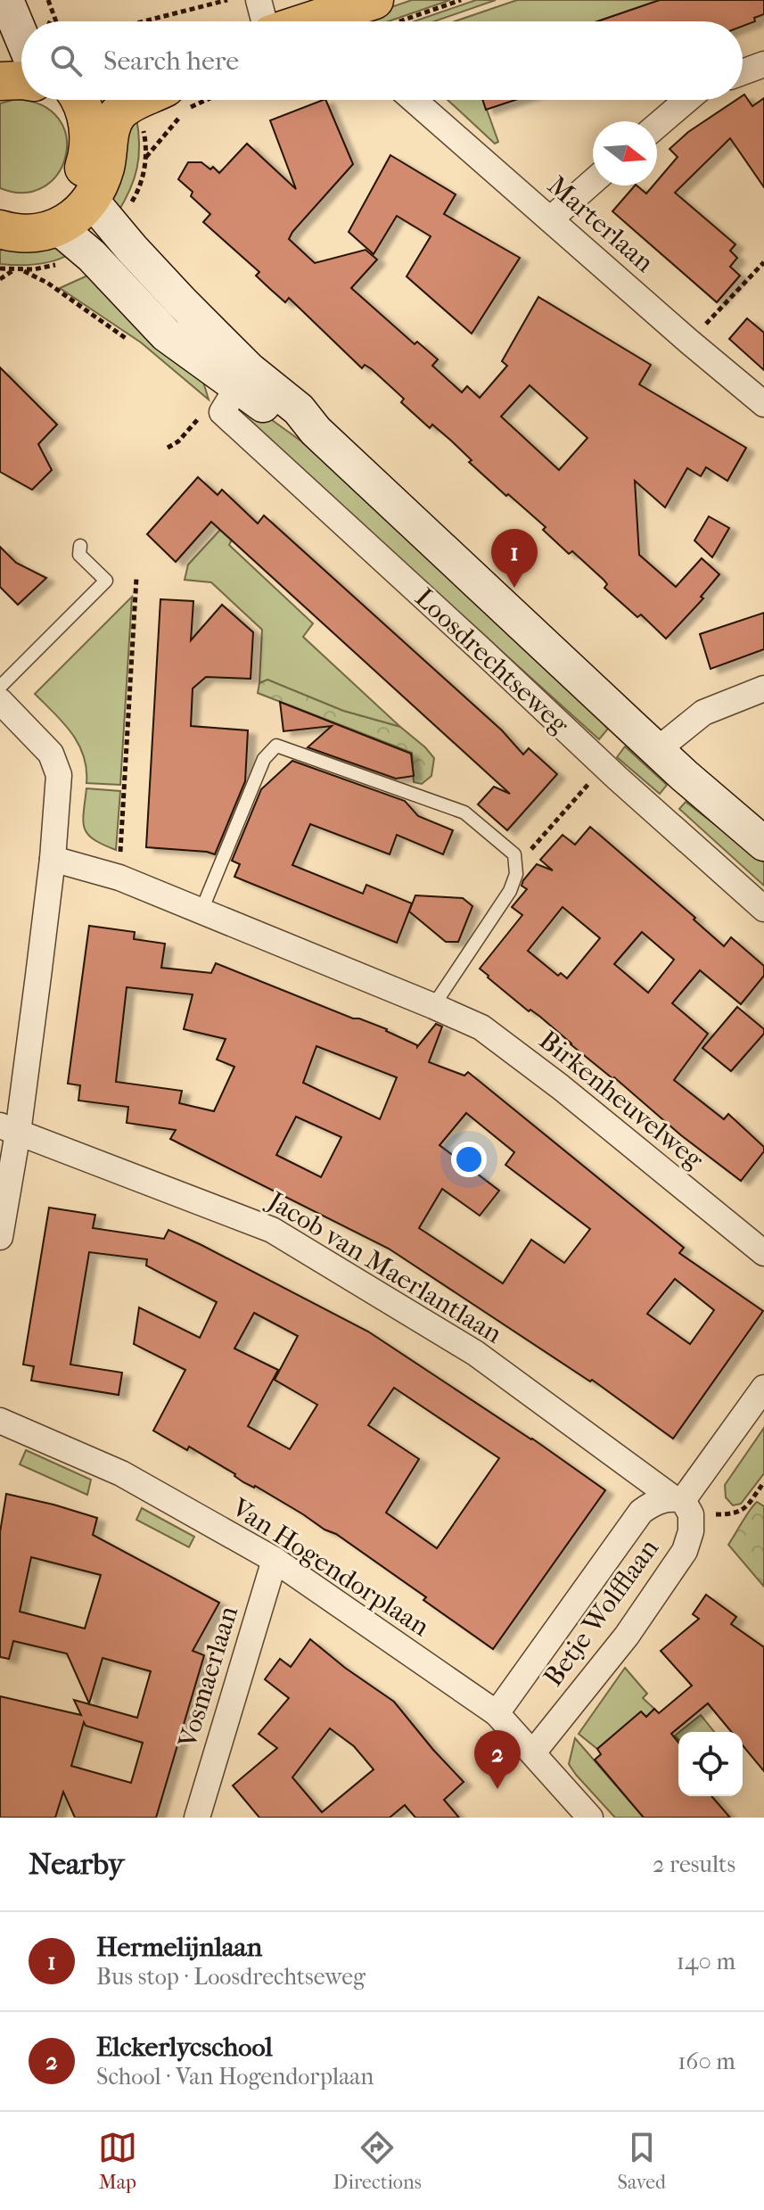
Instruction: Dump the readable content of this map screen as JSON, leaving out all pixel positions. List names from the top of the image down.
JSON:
{
  "streets": {
    "street": [
      "Marterlaan",
      "Loosdrechtseweg",
      "Birkenheuvelweg",
      "Jacob van Maerlantlaan",
      "Van Hogendorplaan",
      "Betje Wolfflaan",
      "Vosmaerlaan"
    ]
  },
  "crossings": [
    ["Jacob van Maerlantlaan", "Betje Wolfflaan"],
    ["Van Hogendorplaan", "Betje Wolfflaan"],
    ["Van Hogendorplaan", "Vosmaerlaan"]
  ],
  "north": "right",
  "page": {
    "search": "Search here",
    "pins": ["1", "2"],
    "heading": ["Nearby", "2 results"],
    "list": [
      {
        "mark": "1",
        "name": "Hermelijnlaan",
        "note": "Bus stop · Loosdrechtseweg",
        "value": "140 m"
      },
      {
        "mark": "2",
        "name": "Elckerlycschool",
        "note": "School · Van Hogendorplaan",
        "value": "160 m"
      }
    ],
    "nav": ["Map", "Directions", "Saved"]
  }
}
